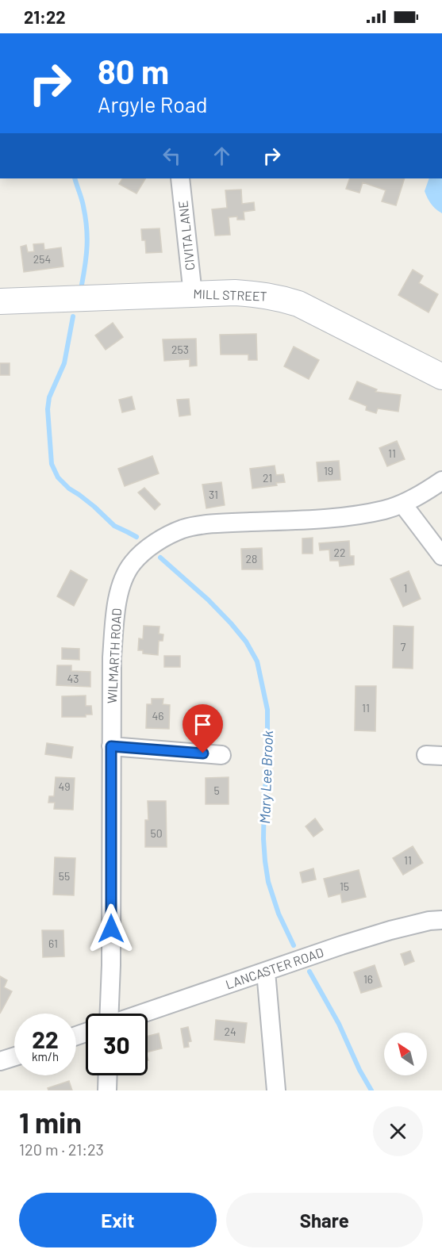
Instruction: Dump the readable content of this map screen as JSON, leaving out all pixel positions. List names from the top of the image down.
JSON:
{
  "streets": {
    "street": [
      "CIVITA LANE",
      "MILL STREET",
      "WILMARTH ROAD",
      "LANCASTER ROAD"
    ]
  },
  "crossings": [
    ["CIVITA LANE", "MILL STREET"]
  ],
  "water": ["Mary Lee Brook"],
  "house_numbers": [
    "254",
    "253",
    "11",
    "19",
    "21",
    "31",
    "22",
    "28",
    "1",
    "7",
    "43",
    "11",
    "46",
    "49",
    "5",
    "50",
    "11",
    "55",
    "15",
    "61",
    "16",
    "24"
  ],
  "north": "top left",
  "page": {
    "status": "21:22",
    "turn": ["80 m", "Argyle Road"],
    "speed": "22 km/h",
    "limit": "30",
    "heading": ["1 min", "120 m · 21:23"],
    "buttons": ["Exit", "Share"]
  }
}
